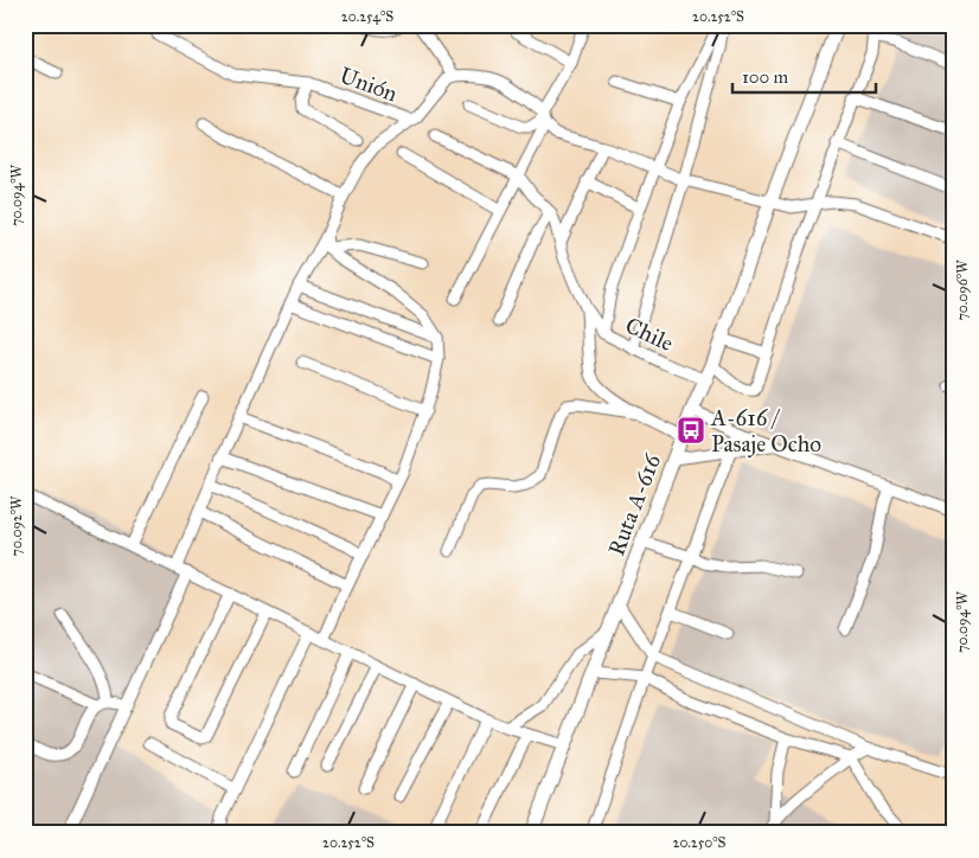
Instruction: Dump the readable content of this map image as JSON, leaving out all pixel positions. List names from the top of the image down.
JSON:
{
  "streets": {
    "main road": ["Ruta A-616"],
    "street": ["Unión", "Chile"]
  },
  "crossings": [
    ["Chile", "Ruta A-616"]
  ],
  "places": {
    "bus stop": ["A-616 / Pasaje Ocho"]
  },
  "scale_bar": "100 m",
  "coordinates": [
    "20.254°S",
    "20.252°S",
    "70.094°W",
    "70.096°W",
    "70.092°W",
    "20.250°S"
  ]
}
